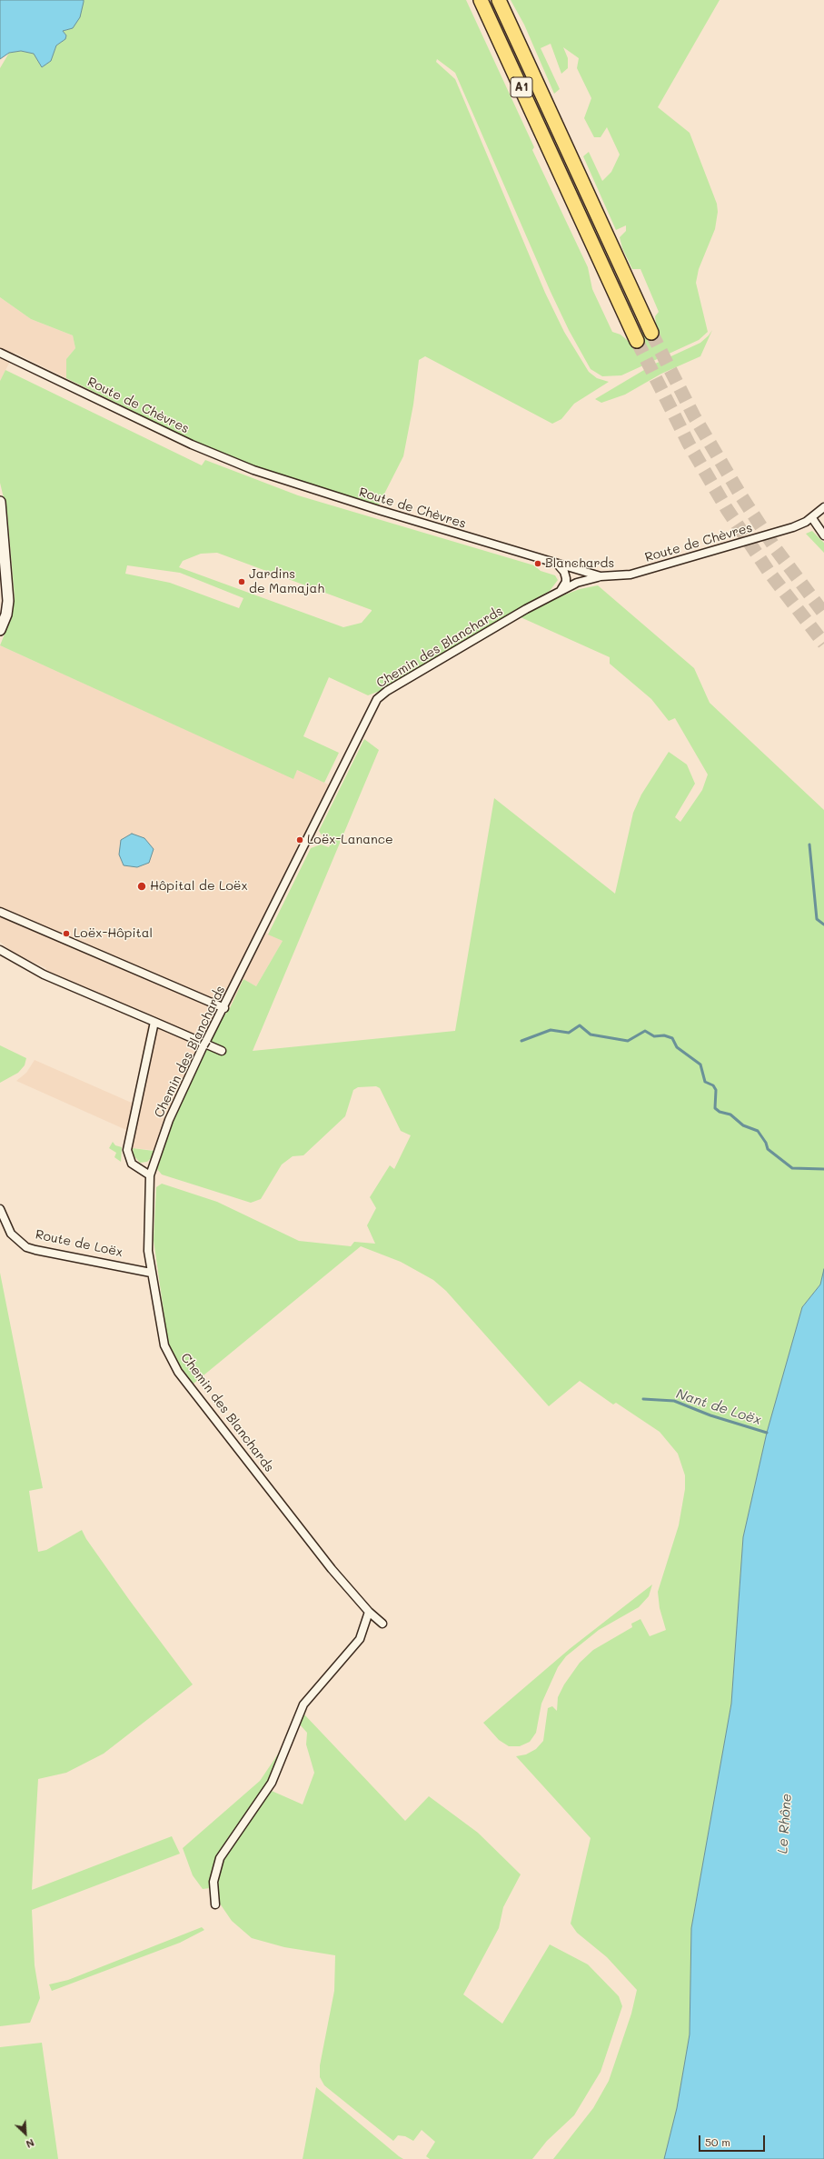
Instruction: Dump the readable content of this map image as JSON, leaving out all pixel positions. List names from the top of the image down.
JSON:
{
  "streets": {
    "highway": ["A1"],
    "street": ["Route de Chèvres", "Chemin des Blanchards", "Route de Loëx"]
  },
  "crossings": [
    ["Route de Chèvres", "Chemin des Blanchards"],
    ["Chemin des Blanchards", "Route de Loëx"]
  ],
  "water": ["Nant de Loëx", "Le Rhône"],
  "places": [
    "Blanchards",
    "Jardins de Mamajah",
    "Loëx-Lanance",
    "Hôpital de Loëx",
    "Loëx-Hôpital"
  ],
  "scale_bar": "50 m",
  "north": "bottom right"
}
